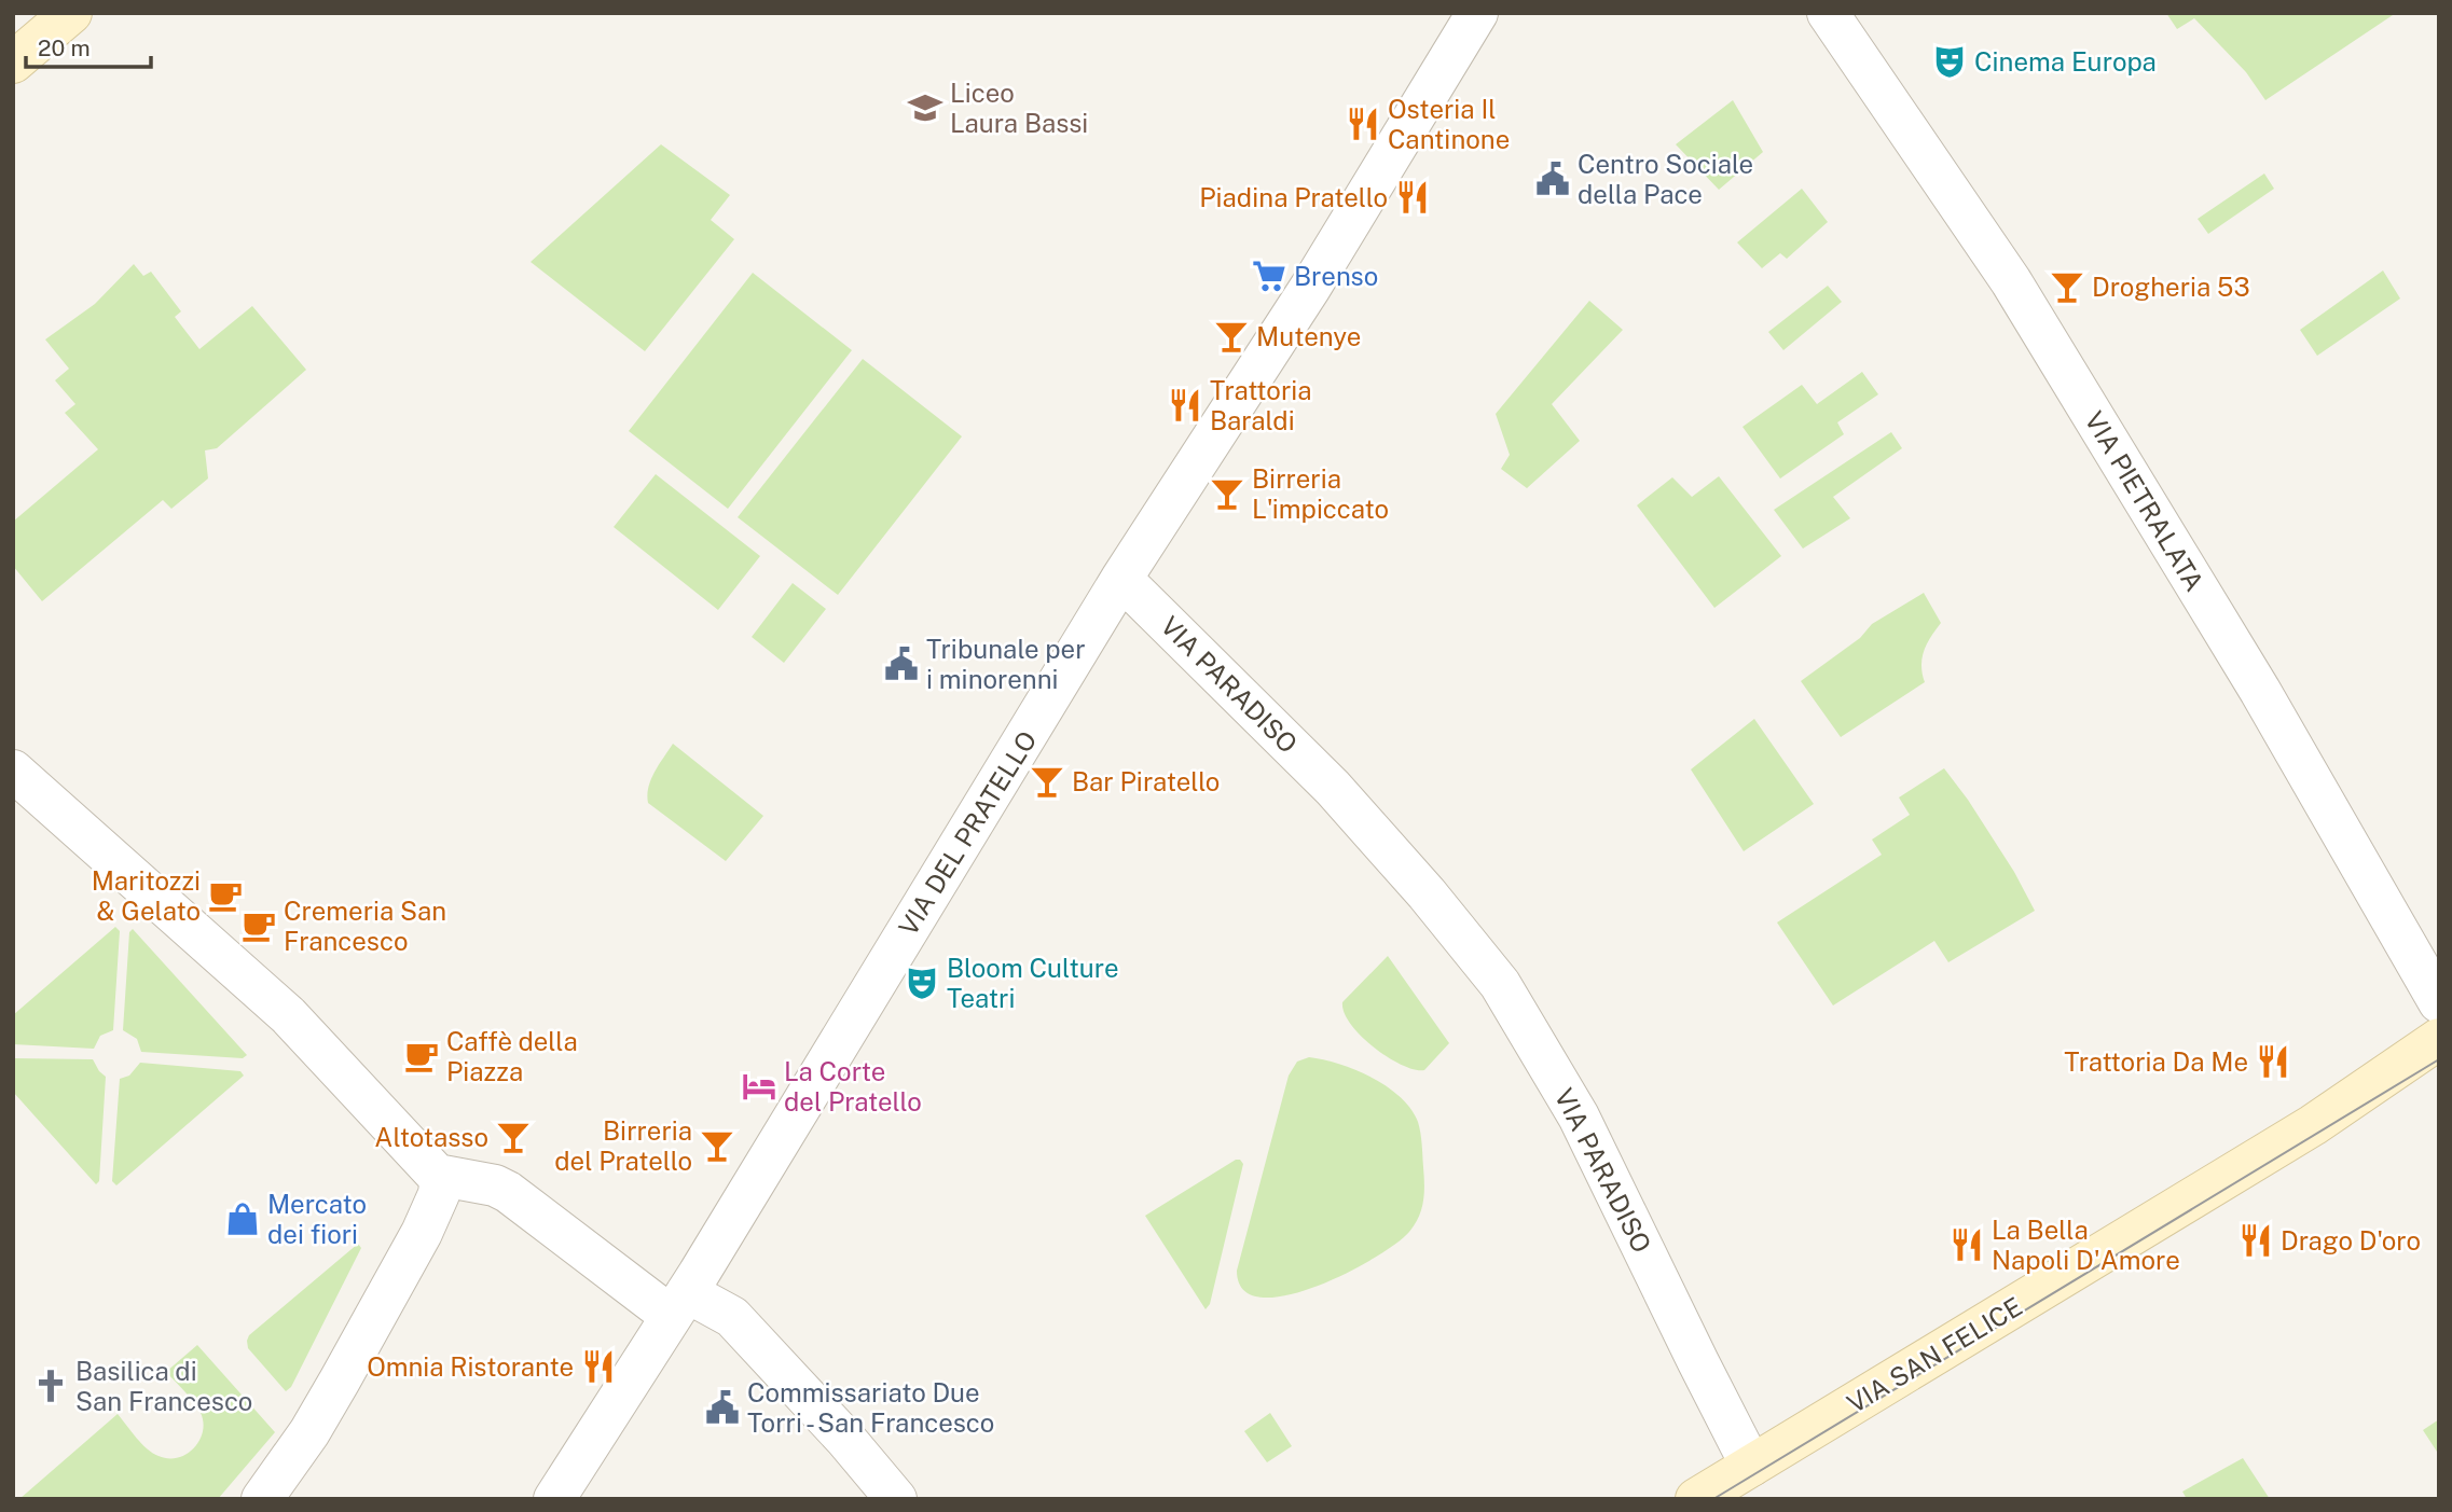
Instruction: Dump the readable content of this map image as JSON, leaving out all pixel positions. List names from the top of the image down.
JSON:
{
  "streets": {
    "street": [
      "VIA PIETRALATA",
      "VIA PARADISO",
      "VIA DEL PRATELLO",
      "VIA SAN FELICE"
    ]
  },
  "crossings": [
    ["VIA PARADISO", "VIA DEL PRATELLO"],
    ["VIA PARADISO", "VIA SAN FELICE"]
  ],
  "places": {
    "theatre": ["Cinema Europa", "Bloom Culture Teatri"],
    "school or university": ["Liceo Laura Bassi"],
    "restaurant": [
      "Osteria Il Cantinone",
      "Piadina Pratello",
      "Trattoria Baraldi",
      "Trattoria Da Me",
      "Drago D'oro",
      "La Bella Napoli D'Amore",
      "Omnia Ristorante"
    ],
    "public building": ["Centro Sociale della Pace", "Tribunale per i minorenni", "Commissariato Due Torri - San Francesco"],
    "supermarket": ["Brenso"],
    "bar": [
      "Drogheria 53",
      "Mutenye",
      "Birreria L'impiccato",
      "Bar Piratello",
      "Altotasso",
      "Birreria del Pratello"
    ],
    "cafe": ["Maritozzi & Gelato", "Cremeria San Francesco", "Caffè della Piazza"],
    "hotel": ["La Corte del Pratello"],
    "shop": ["Mercato dei fiori"],
    "church": ["Basilica di San Francesco"]
  },
  "scale_bar": "20 m"
}
